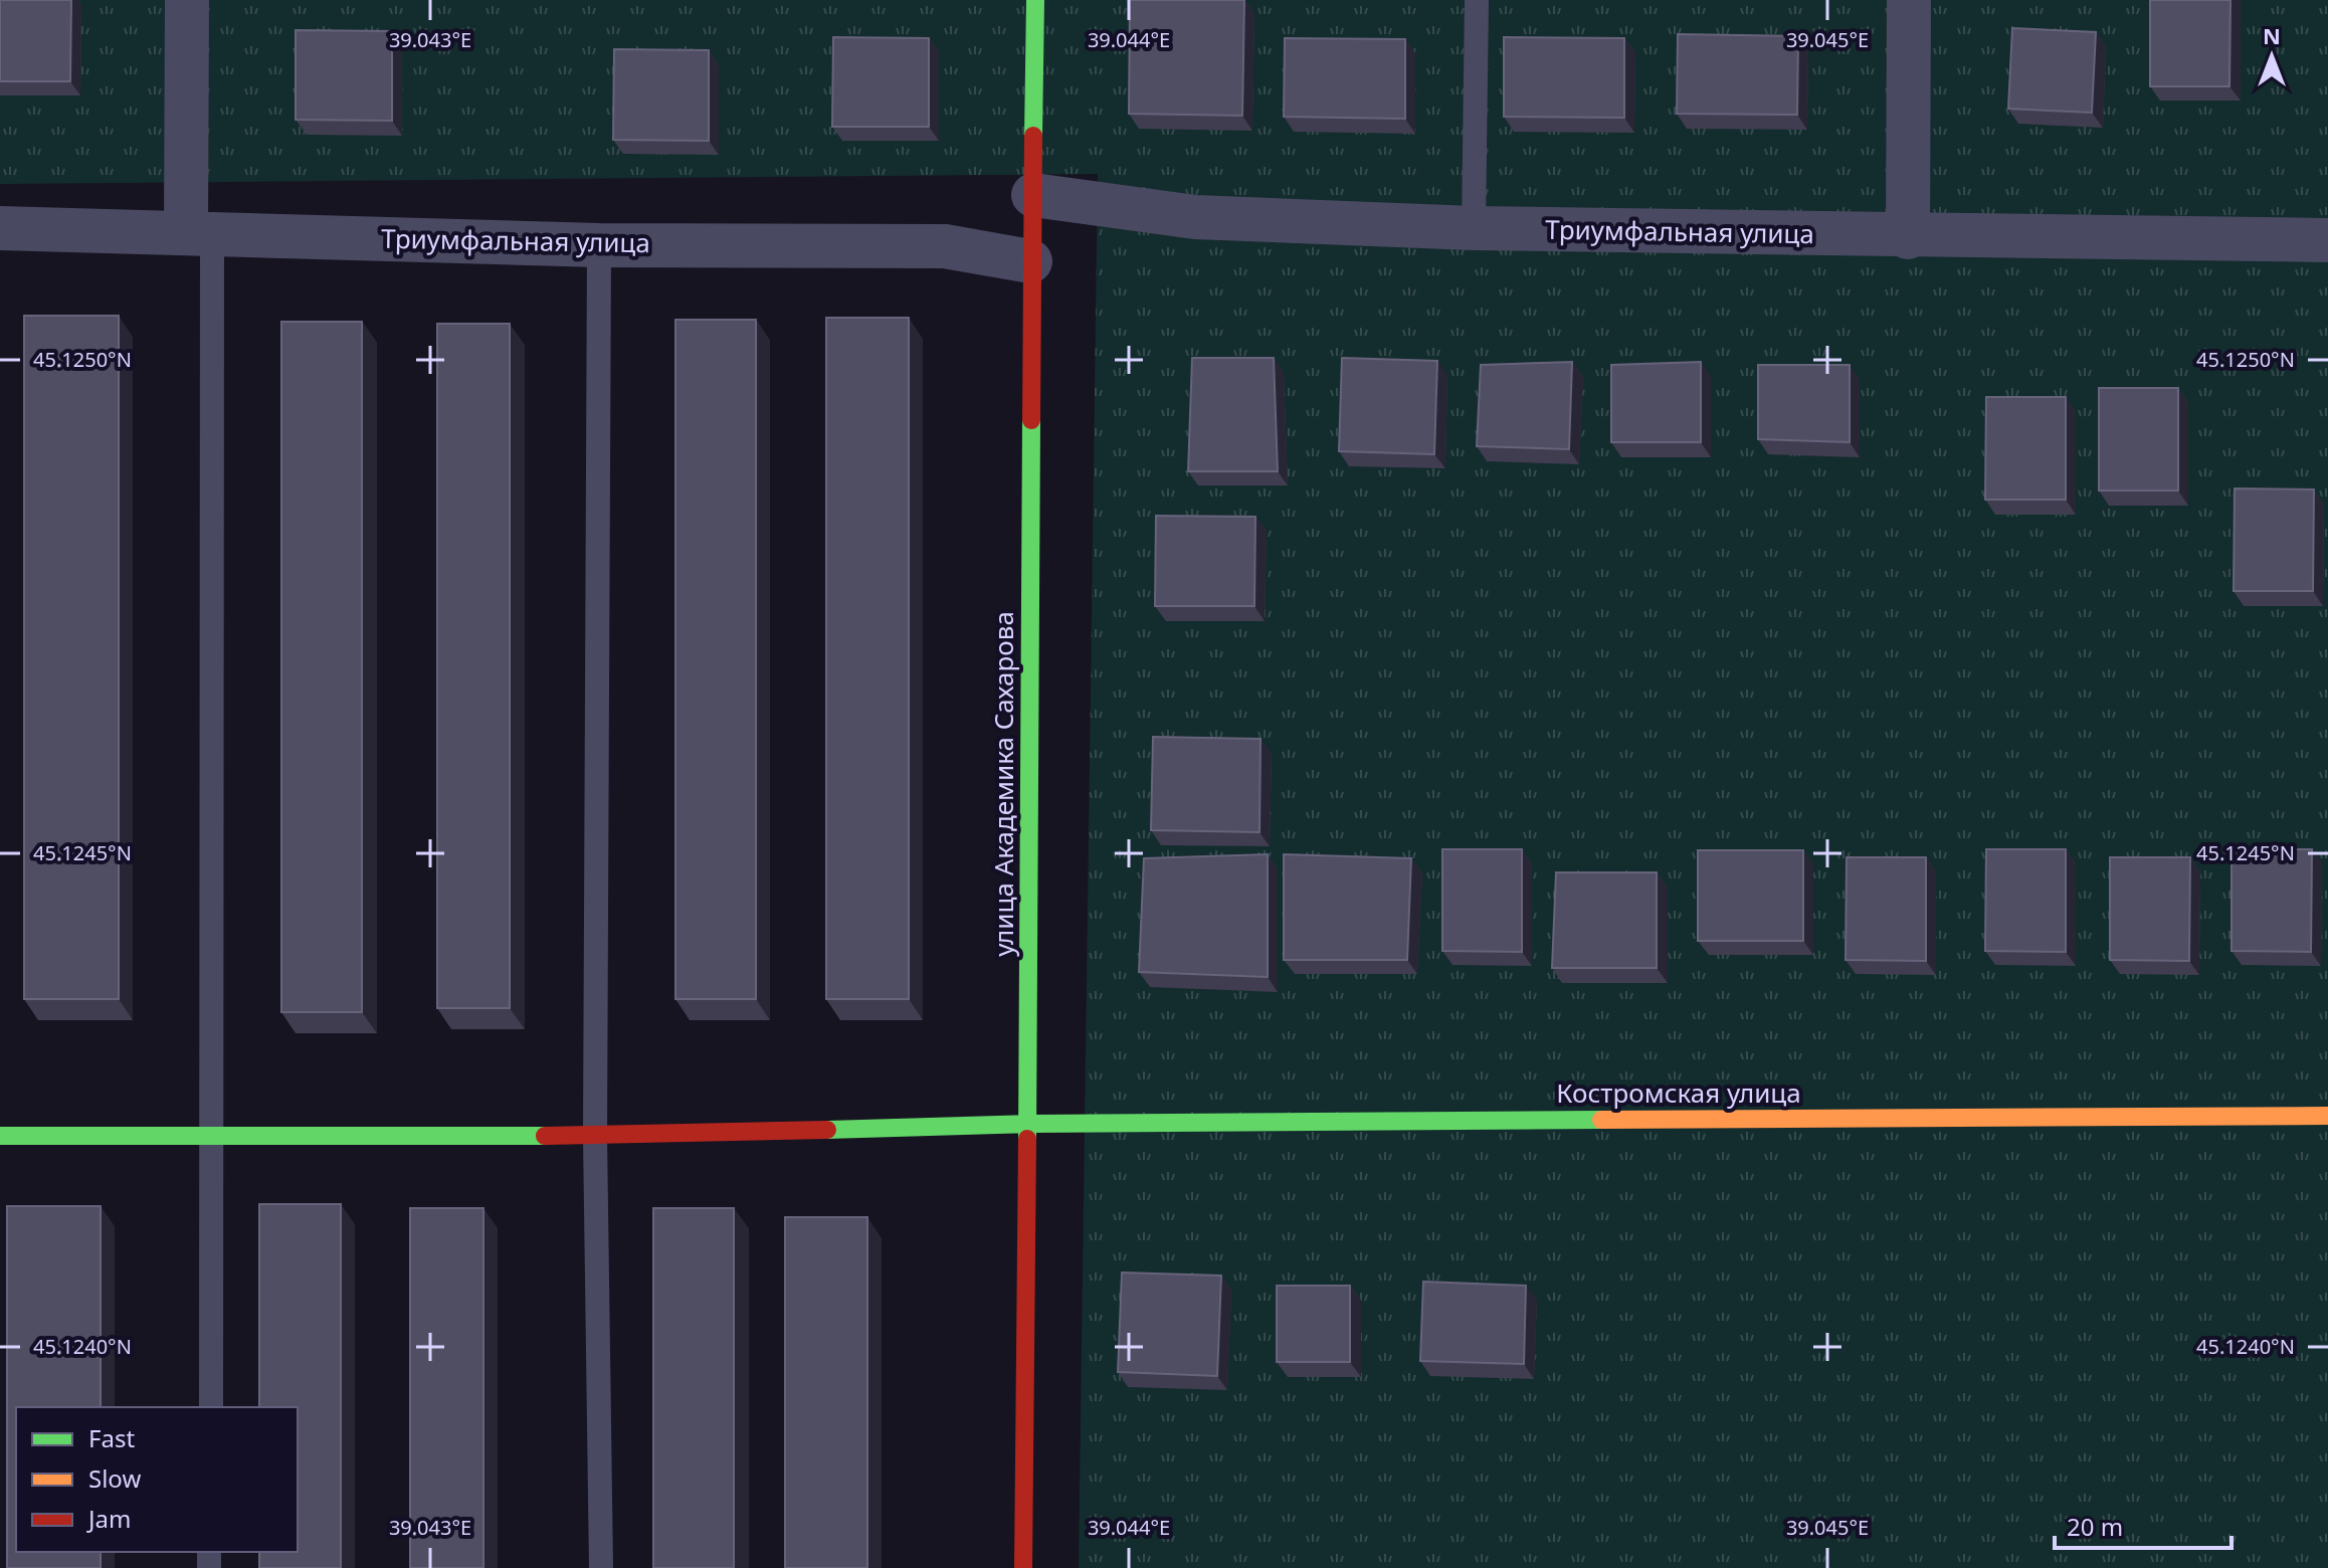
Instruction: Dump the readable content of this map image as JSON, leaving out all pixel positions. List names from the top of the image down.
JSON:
{
  "streets": {
    "street": ["Триумфальная улица", "улица Академика Сахарова", "Костромская улица"]
  },
  "crossings": [
    ["Триумфальная улица", "улица Академика Сахарова"],
    ["улица Академика Сахарова", "Костромская улица"]
  ],
  "legend": ["Fast", "Slow", "Jam"],
  "scale_bar": "20 m",
  "north": "top",
  "coordinates": [
    "39.043°E",
    "39.044°E",
    "39.045°E",
    "45.1250°N",
    "45.1245°N",
    "45.1240°N"
  ]
}
